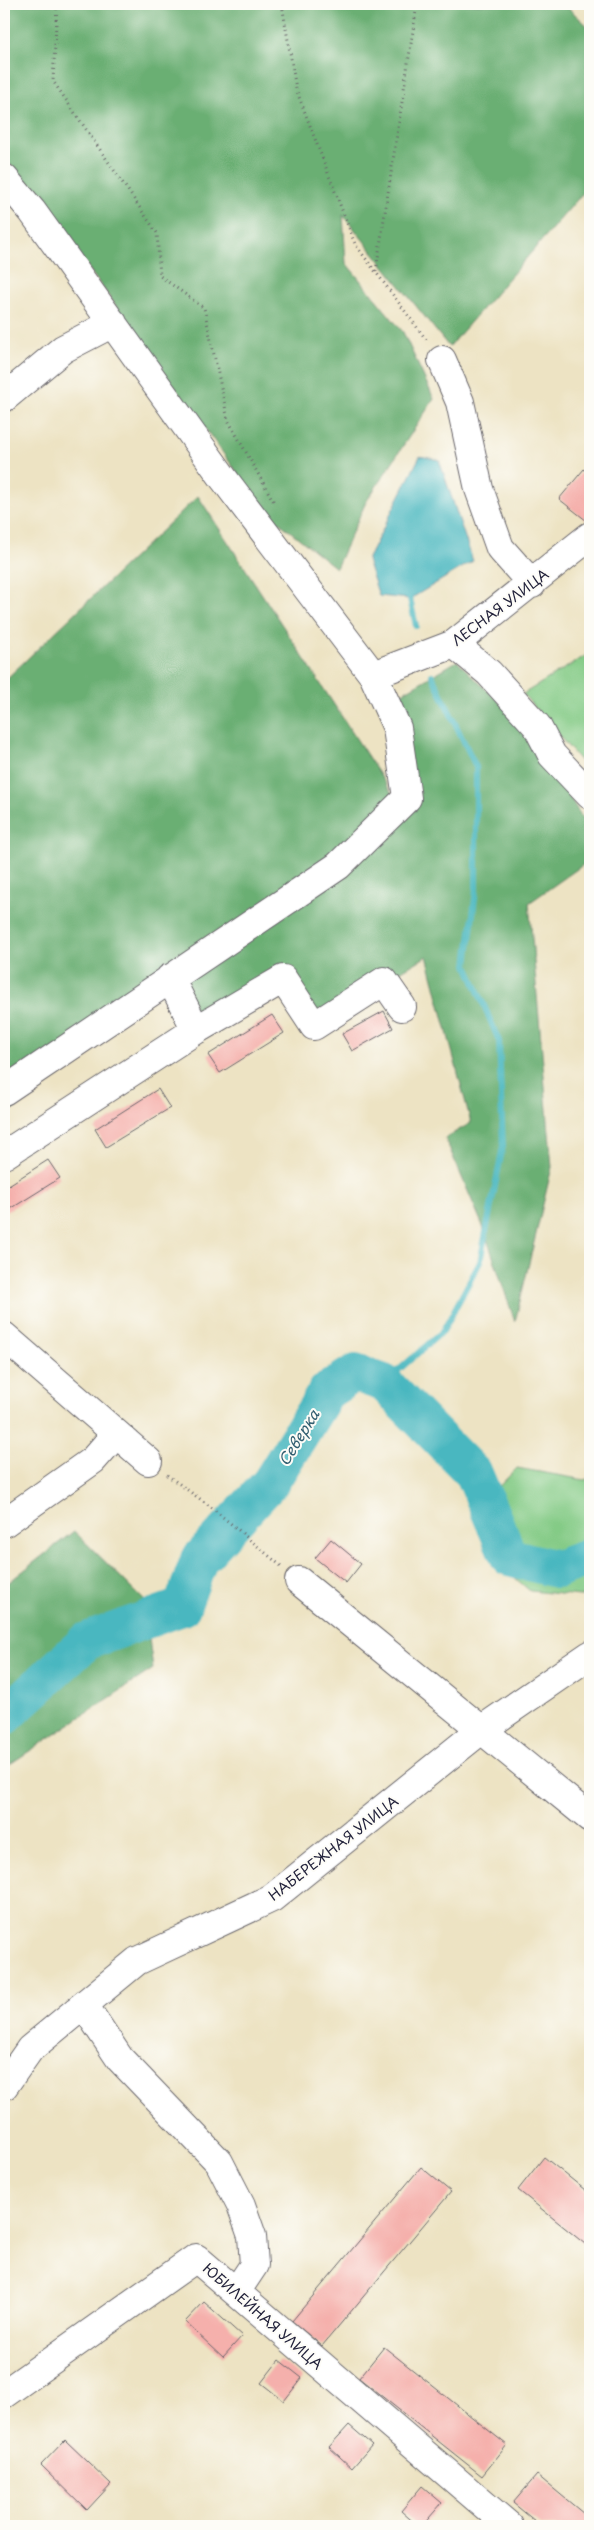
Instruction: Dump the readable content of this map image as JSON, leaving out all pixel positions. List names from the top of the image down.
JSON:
{
  "streets": {
    "street": ["ЛЕСНАЯ УЛИЦА", "НАБЕРЕЖНАЯ УЛИЦА", "ЮБИЛЕЙНАЯ УЛИЦА"]
  },
  "water": ["Северка"]
}
